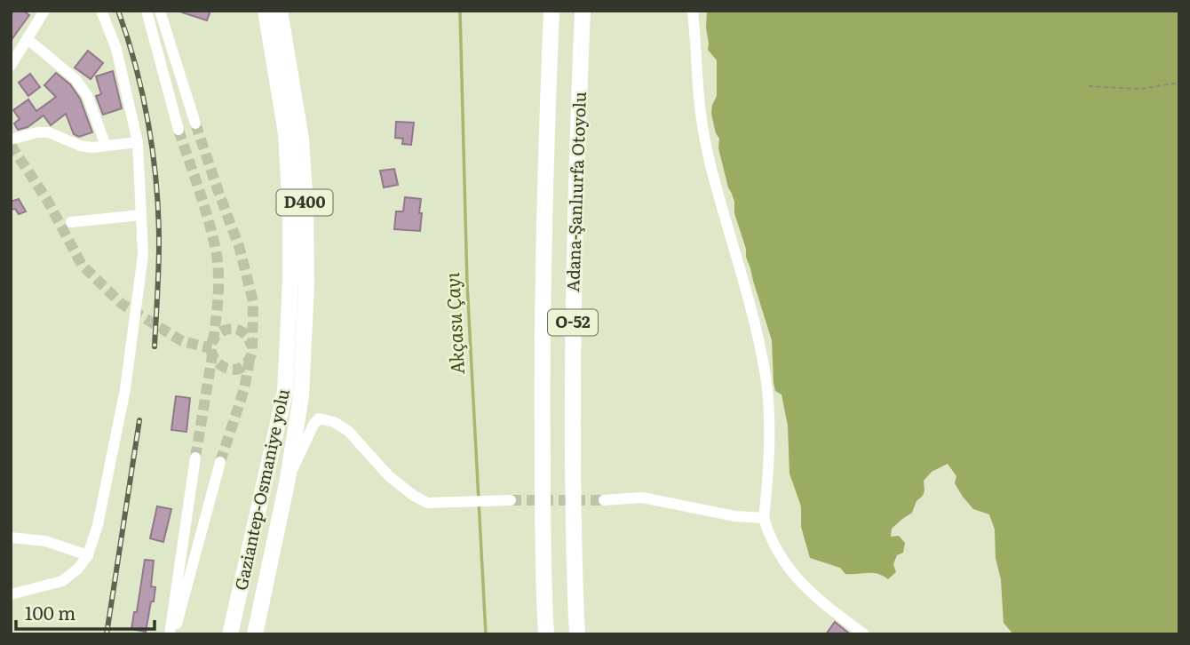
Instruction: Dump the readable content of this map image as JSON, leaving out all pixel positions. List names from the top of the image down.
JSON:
{
  "streets": {
    "highway": [
      "Adana-Şanlıurfa Otoyolu",
      "D400",
      "O-52",
      "Gaziantep-Osmaniye yolu"
    ]
  },
  "water": ["Akçasu Çayı"],
  "scale_bar": "100 m"
}
